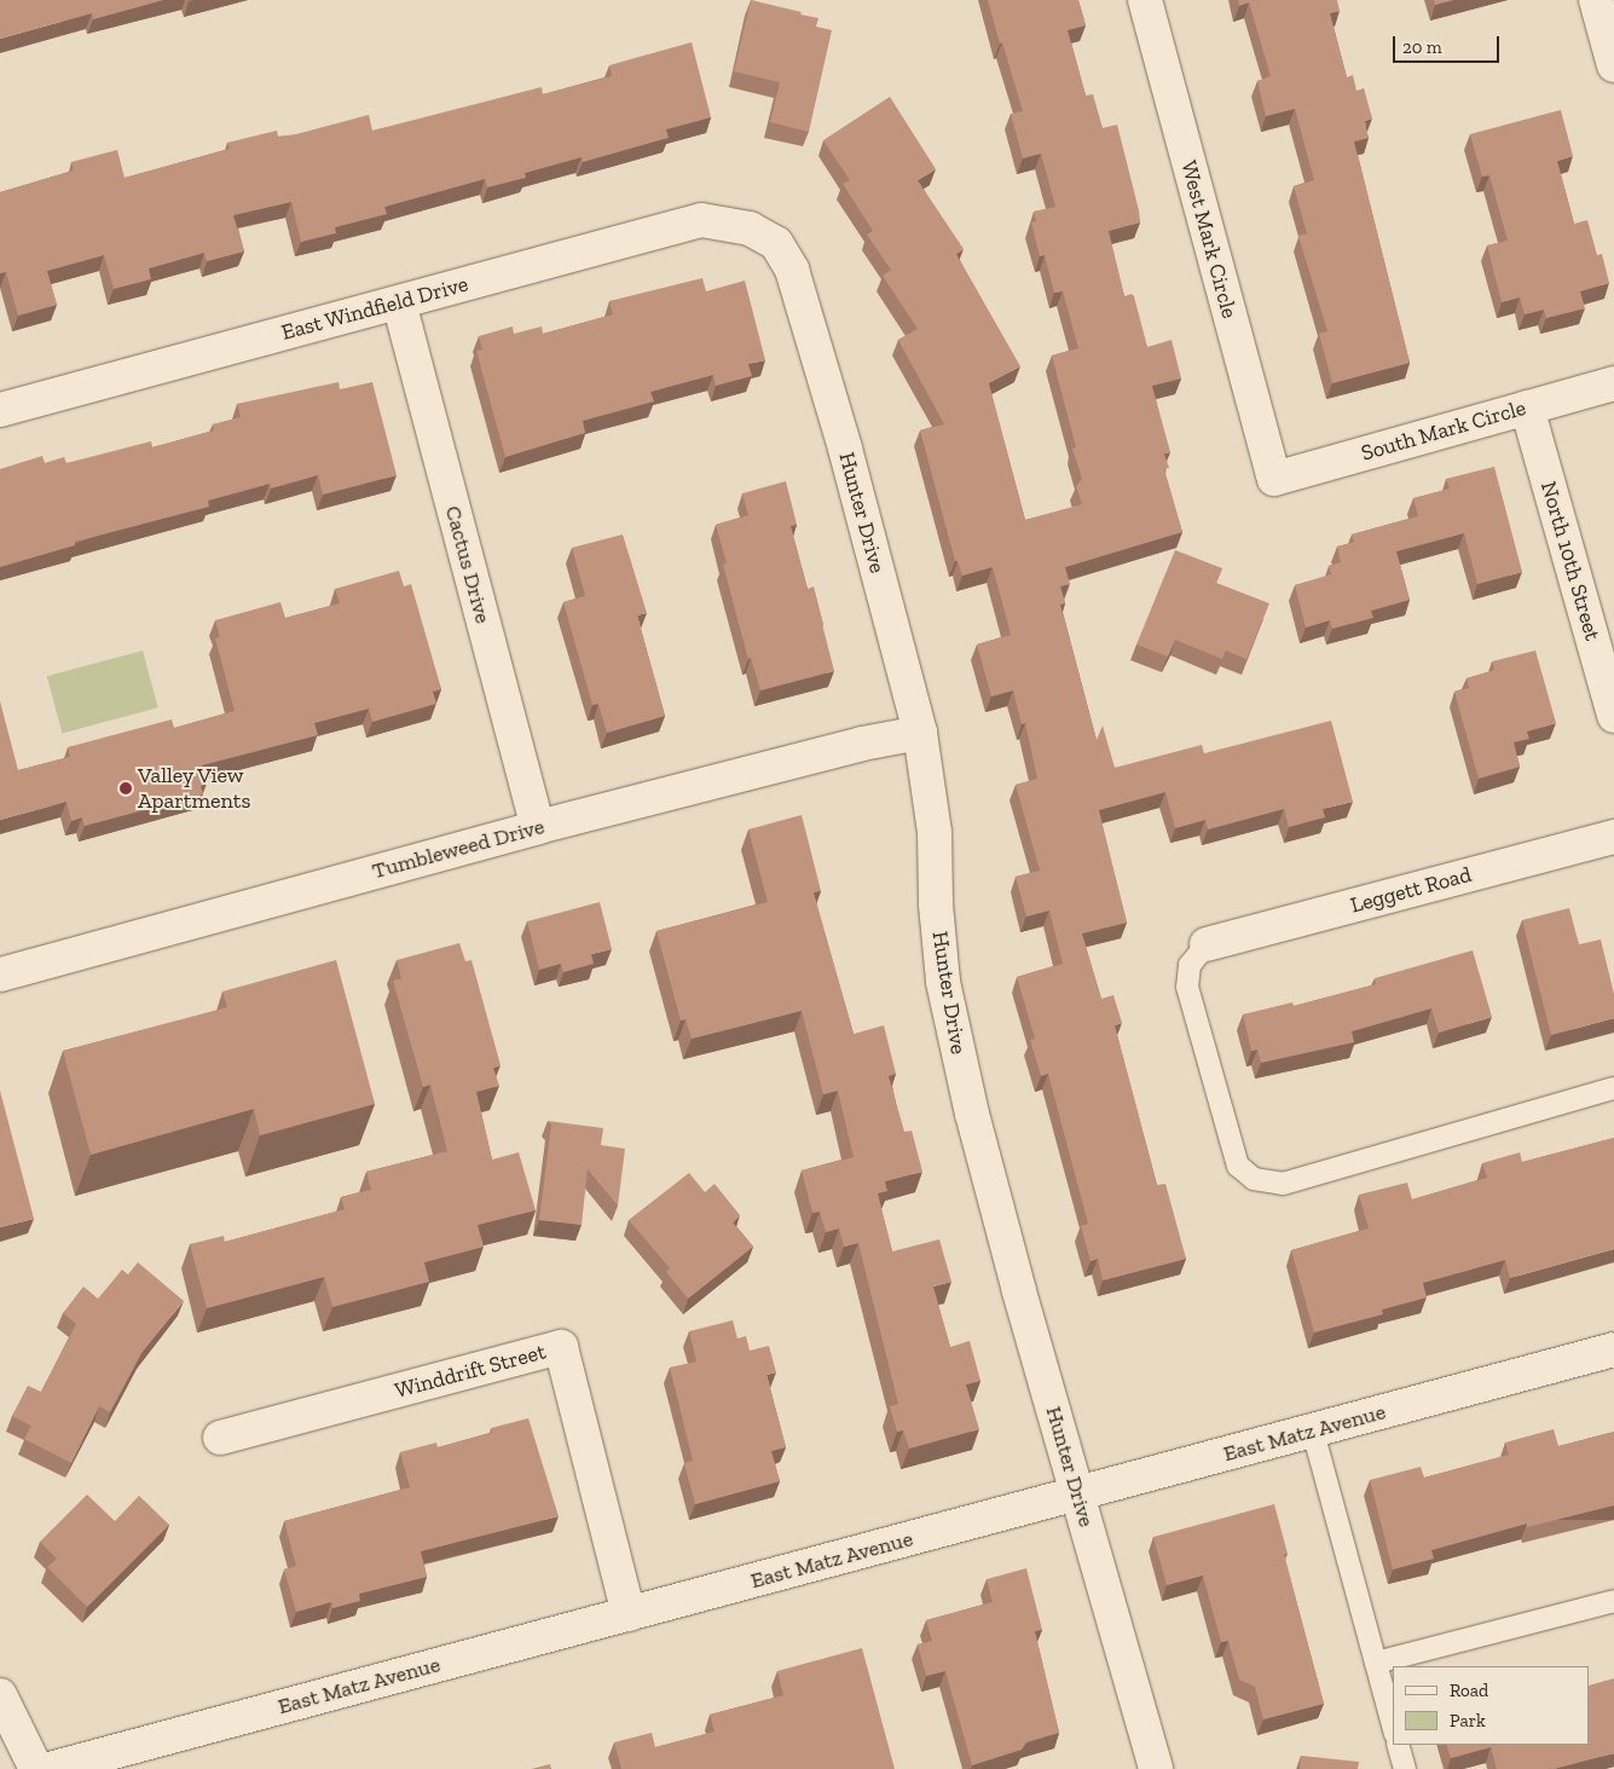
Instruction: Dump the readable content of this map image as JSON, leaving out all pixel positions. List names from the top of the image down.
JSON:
{
  "streets": {
    "street": [
      "West Mark Circle",
      "East Windfield Drive",
      "South Mark Circle",
      "Hunter Drive",
      "North 10th Street",
      "Cactus Drive",
      "Tumbleweed Drive",
      "Leggett Road",
      "Winddrift Street",
      "East Matz Avenue"
    ]
  },
  "crossings": [
    ["West Mark Circle", "South Mark Circle"],
    ["East Windfield Drive", "Hunter Drive"],
    ["East Windfield Drive", "Cactus Drive"],
    ["South Mark Circle", "North 10th Street"],
    ["Hunter Drive", "Tumbleweed Drive"],
    ["Hunter Drive", "East Matz Avenue"],
    ["Cactus Drive", "Tumbleweed Drive"],
    ["Winddrift Street", "East Matz Avenue"]
  ],
  "places": ["Valley View Apartments"],
  "legend": ["Road", "Park"],
  "scale_bar": "20 m"
}
